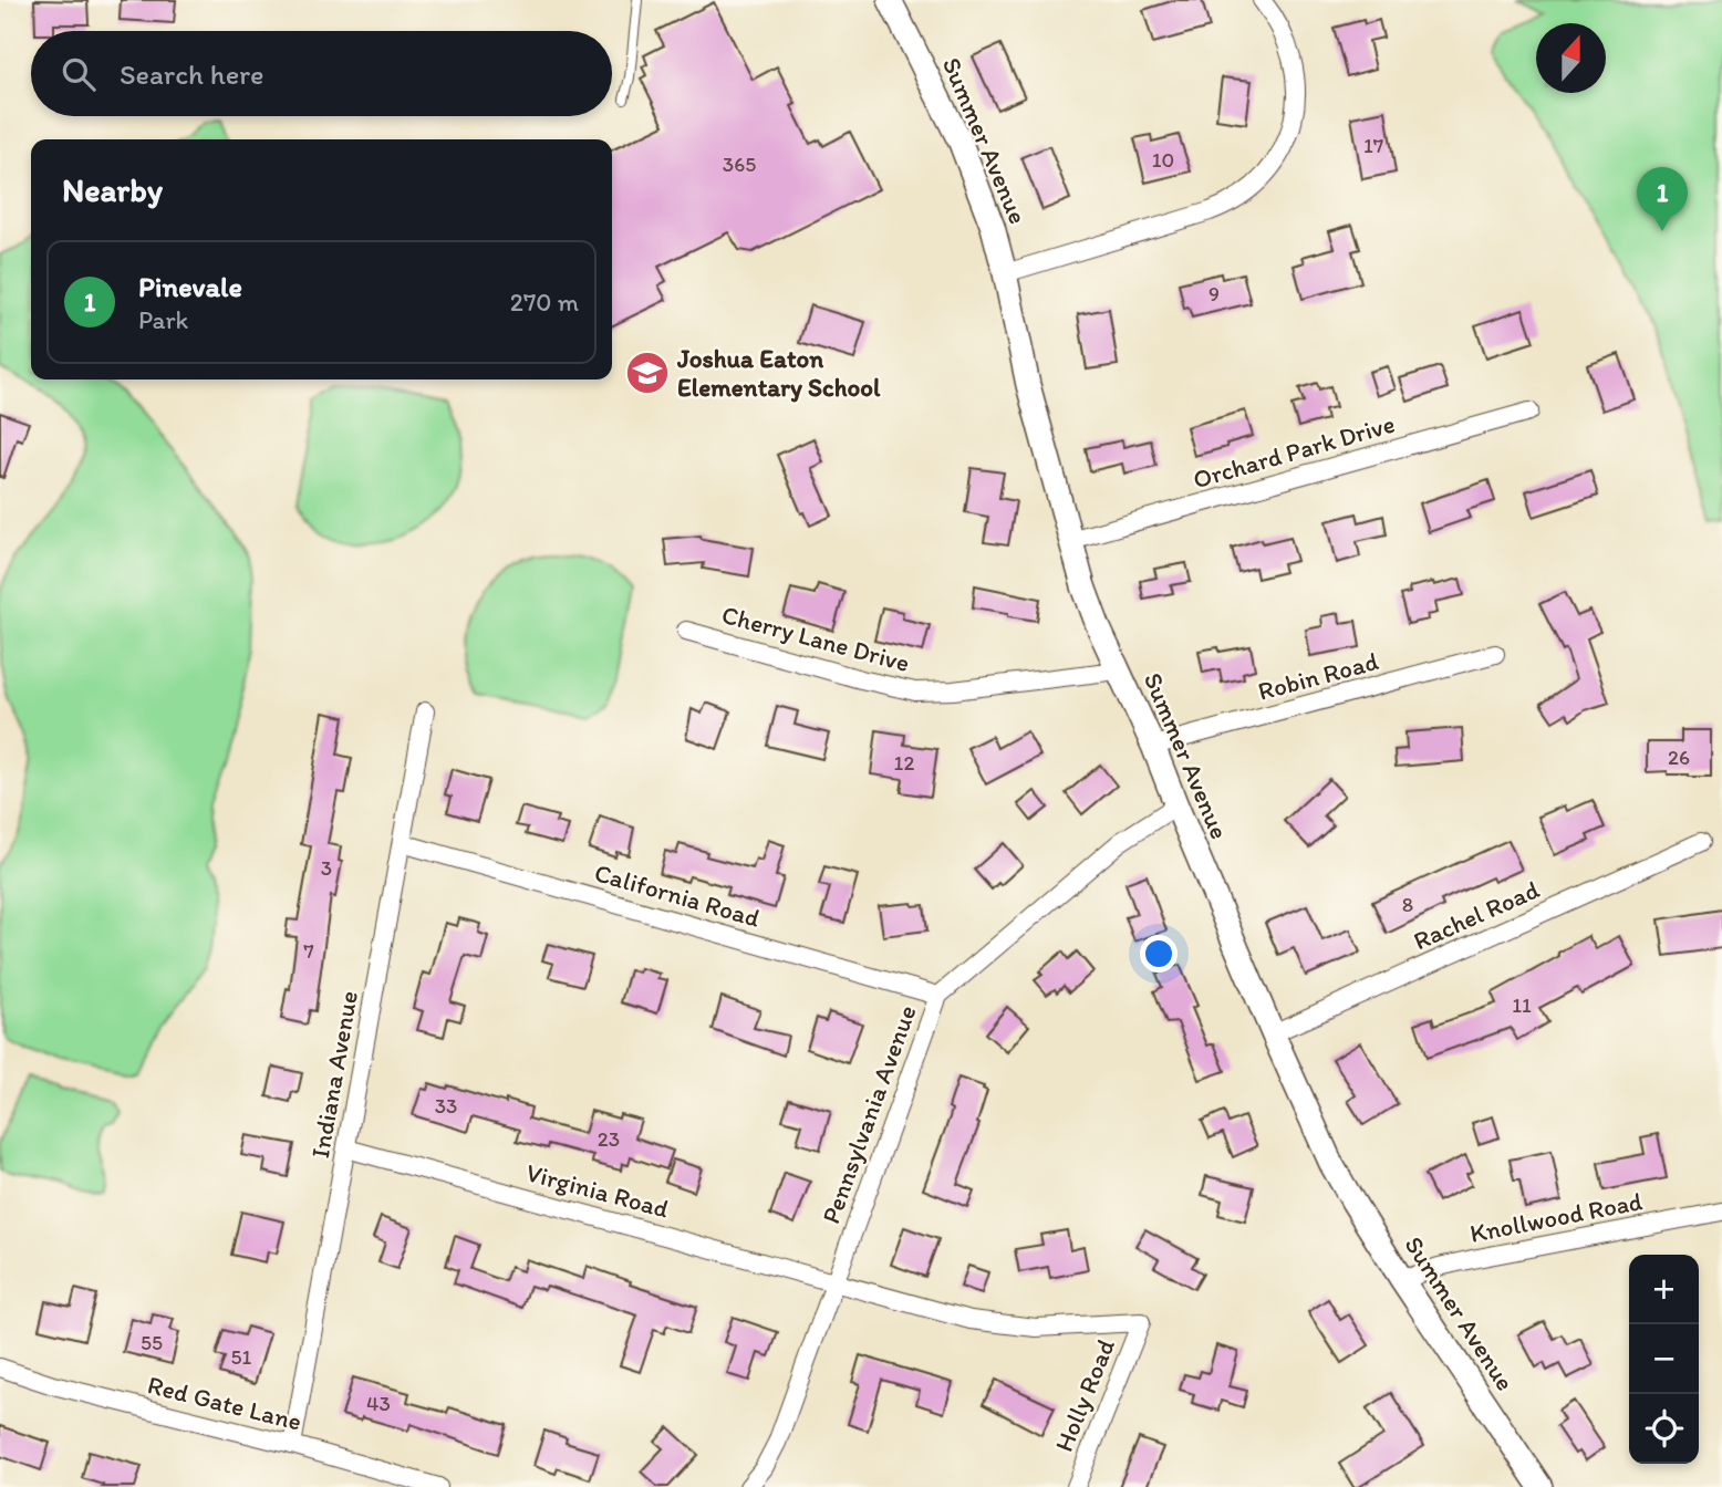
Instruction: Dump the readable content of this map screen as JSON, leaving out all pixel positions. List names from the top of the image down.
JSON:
{
  "streets": {
    "street": [
      "Summer Avenue",
      "Orchard Park Drive",
      "Cherry Lane Drive",
      "Robin Road",
      "California Road",
      "Rachel Road",
      "Indiana Avenue",
      "Pennsylvania Avenue",
      "Virginia Road",
      "Knollwood Road",
      "Holly Road",
      "Red Gate Lane"
    ]
  },
  "crossings": [
    ["Summer Avenue", "Orchard Park Drive"],
    ["Summer Avenue", "Cherry Lane Drive"],
    ["Summer Avenue", "Robin Road"],
    ["Summer Avenue", "Rachel Road"],
    ["Summer Avenue", "Pennsylvania Avenue"],
    ["Summer Avenue", "Knollwood Road"],
    ["California Road", "Indiana Avenue"],
    ["California Road", "Pennsylvania Avenue"],
    ["Indiana Avenue", "Virginia Road"],
    ["Indiana Avenue", "Red Gate Lane"],
    ["Pennsylvania Avenue", "Virginia Road"],
    ["Virginia Road", "Holly Road"]
  ],
  "places": {
    "school or university": ["Joshua Eaton Elementary School"]
  },
  "house_numbers": [
    "17",
    "10",
    "365",
    "9",
    "26",
    "12",
    "3",
    "8",
    "7",
    "11",
    "33",
    "23",
    "55",
    "51",
    "43"
  ],
  "north": "top",
  "page": {
    "search": "Search here",
    "heading": "Nearby",
    "pins": "1",
    "list": [
      {
        "mark": "1",
        "name": "Pinevale",
        "note": "Park",
        "value": "270 m"
      }
    ],
    "map_buttons": ["+", "−"]
  }
}
